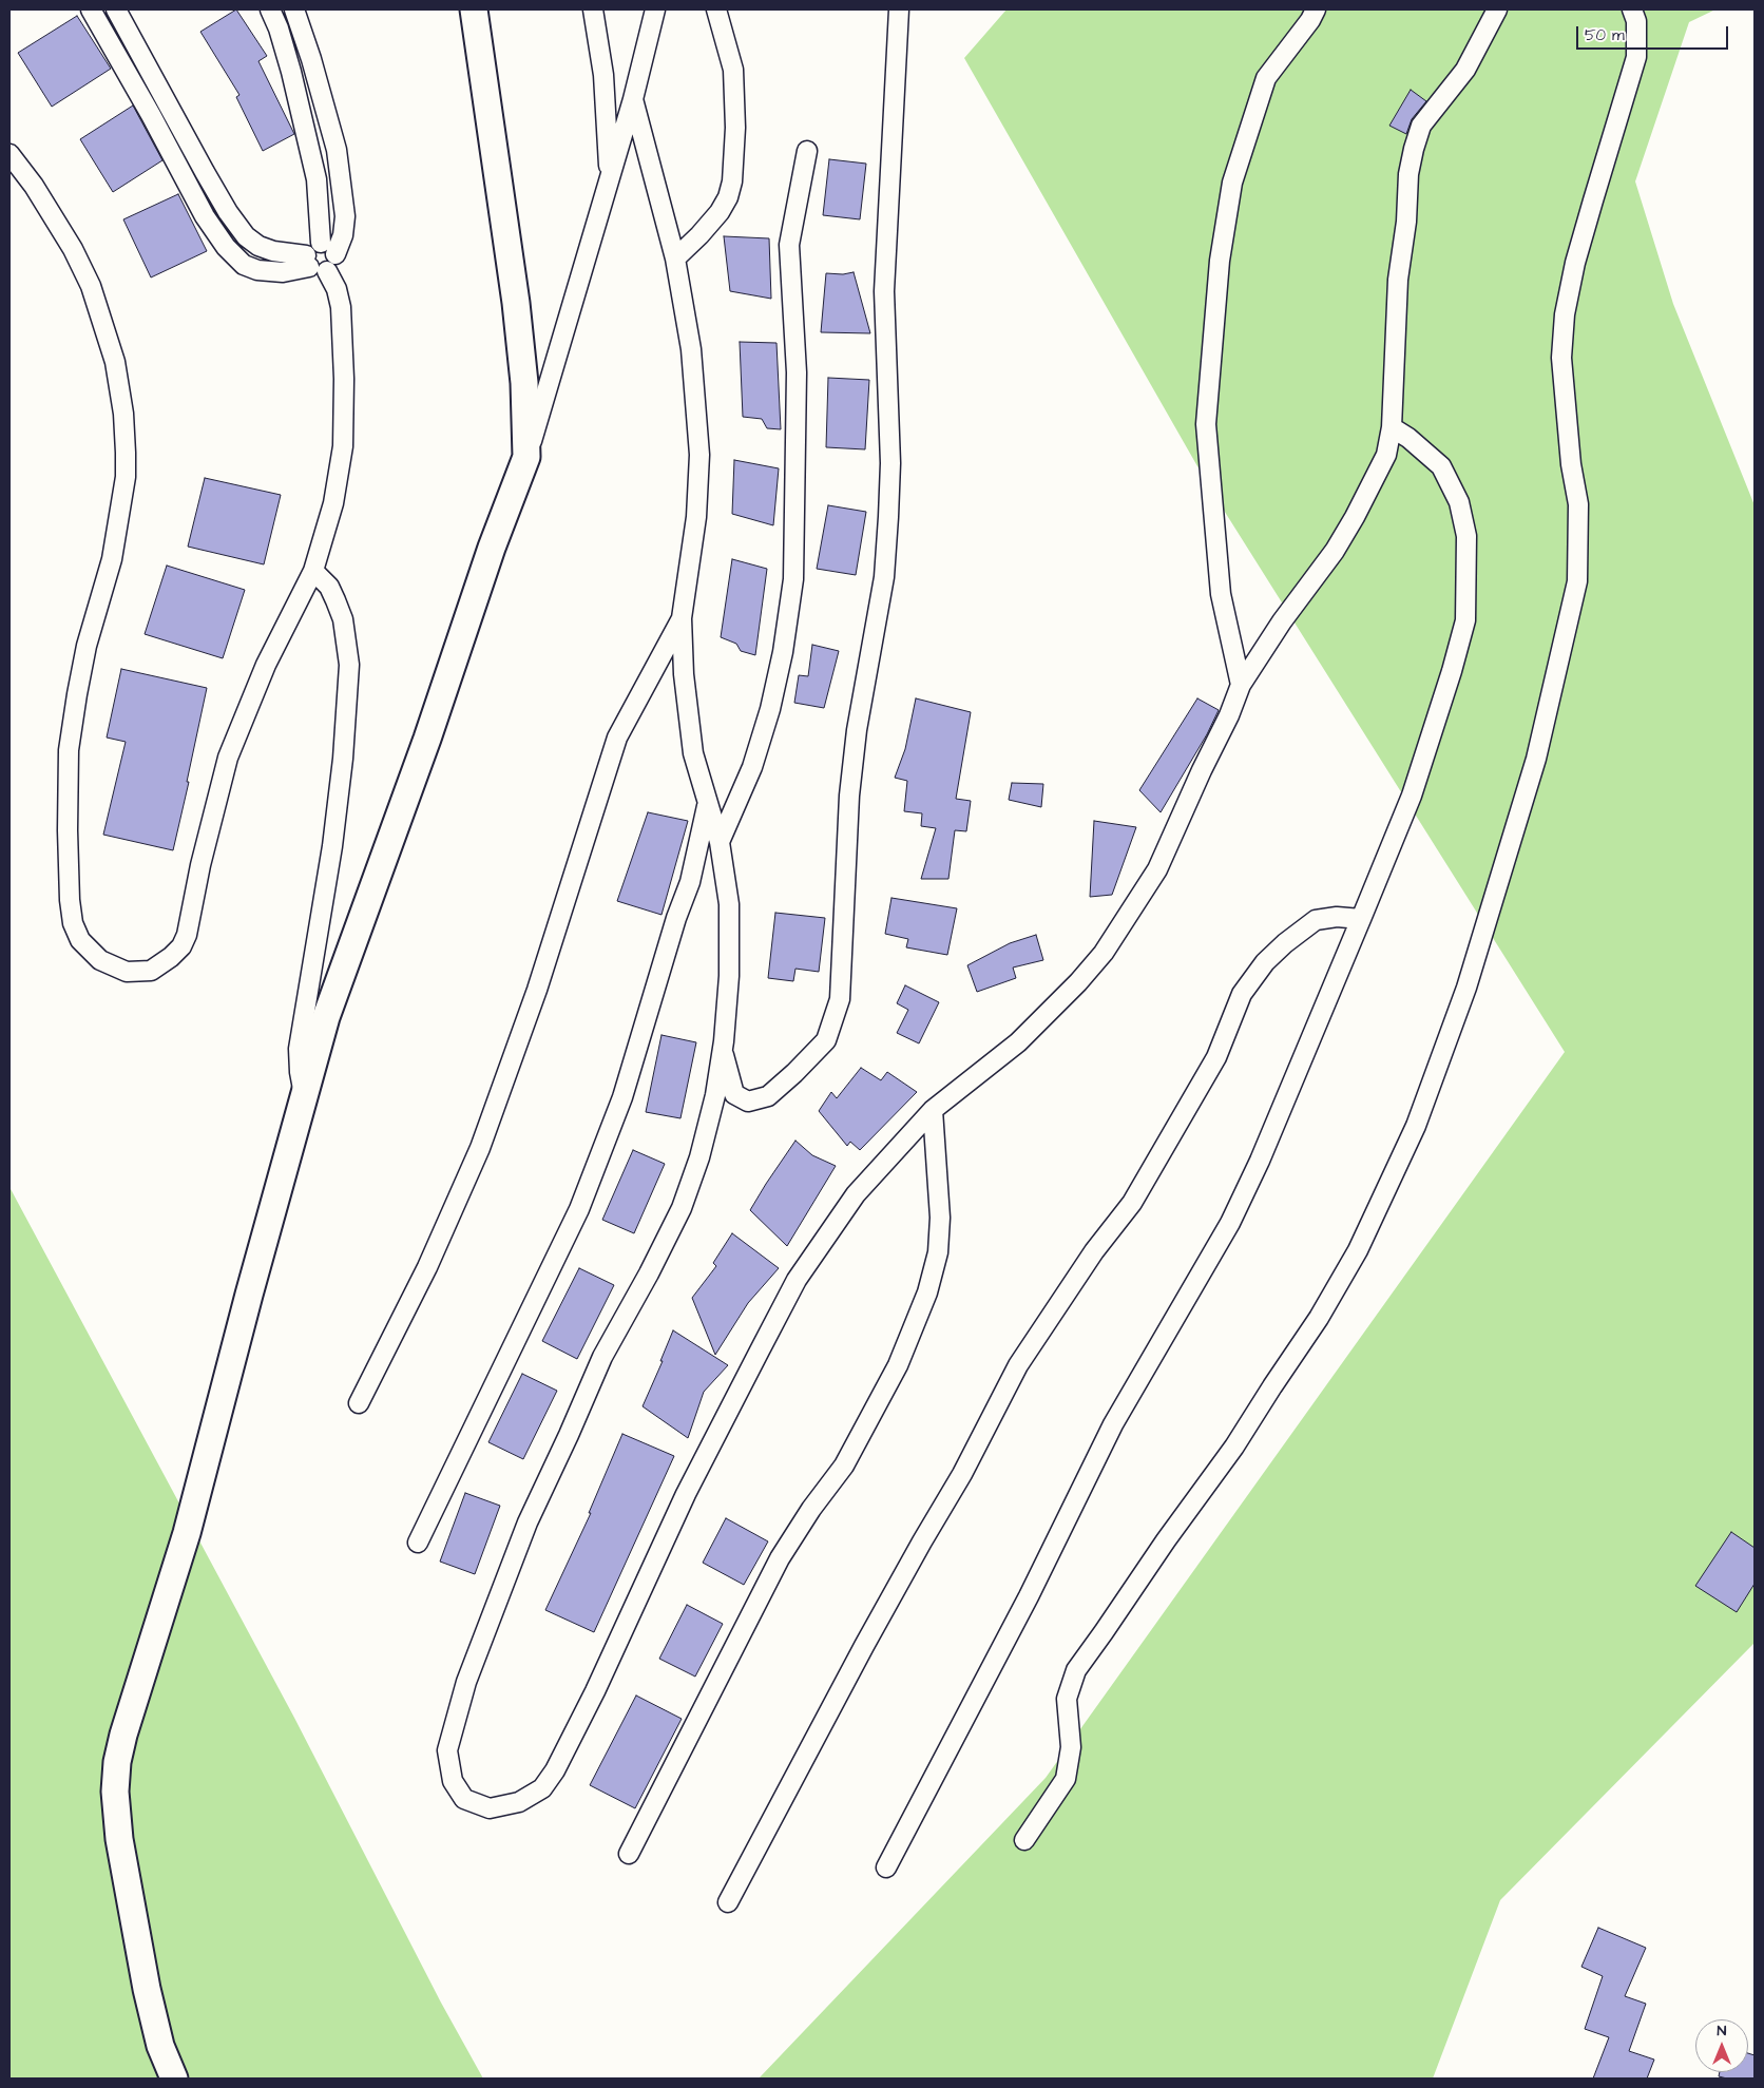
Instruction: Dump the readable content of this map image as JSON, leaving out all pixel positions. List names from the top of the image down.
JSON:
{
  "scale_bar": "50 m",
  "north": "top"
}
